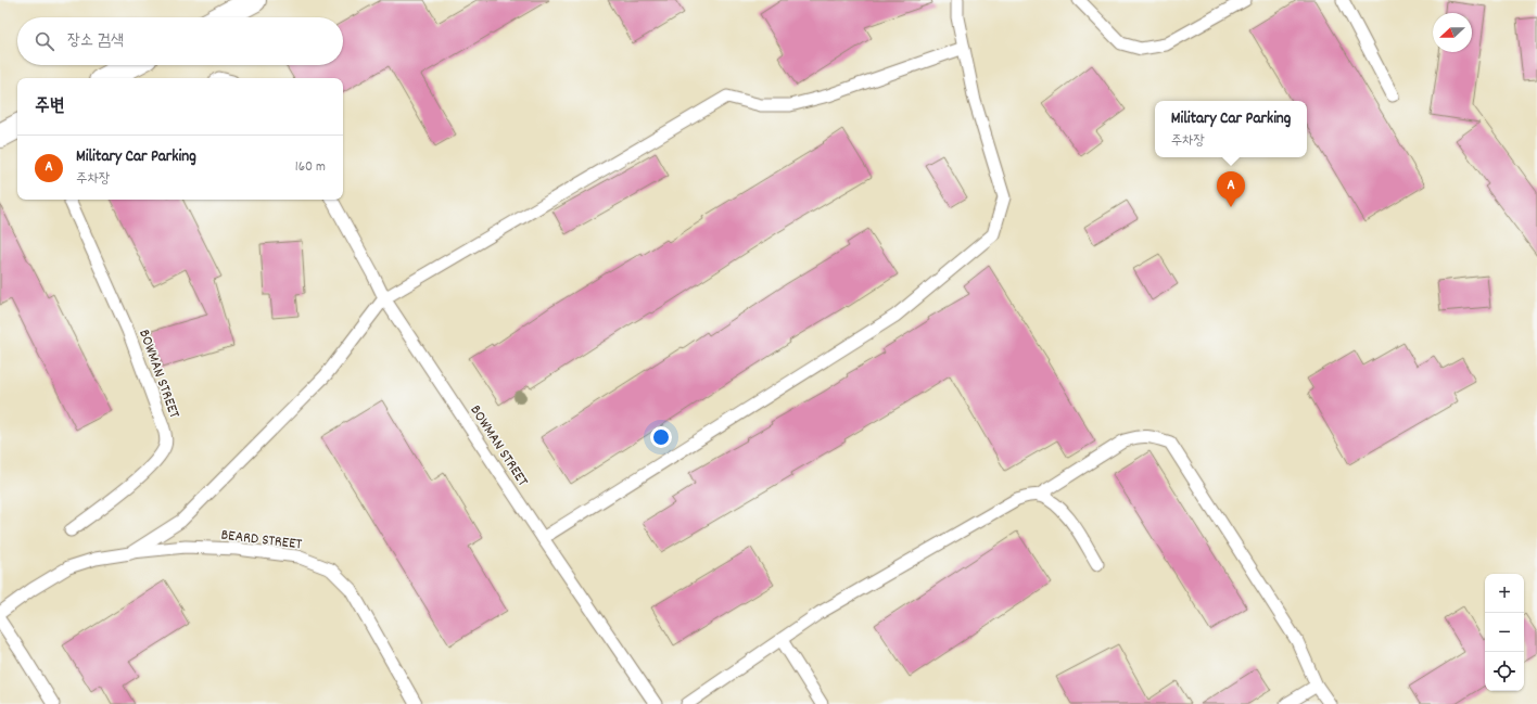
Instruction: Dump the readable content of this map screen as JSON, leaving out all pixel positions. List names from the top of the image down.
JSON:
{
  "streets": {
    "lane": ["BOWMAN STREET", "BEARD STREET"]
  },
  "north": "left",
  "page": {
    "search": "장소 검색",
    "heading": "주변",
    "popup": ["Military Car Parking", "주차장"],
    "list": [
      {
        "mark": "A",
        "name": "Military Car Parking",
        "note": "주차장",
        "value": "160 m"
      }
    ],
    "pins": "A",
    "map_buttons": ["+", "−"]
  }
}
